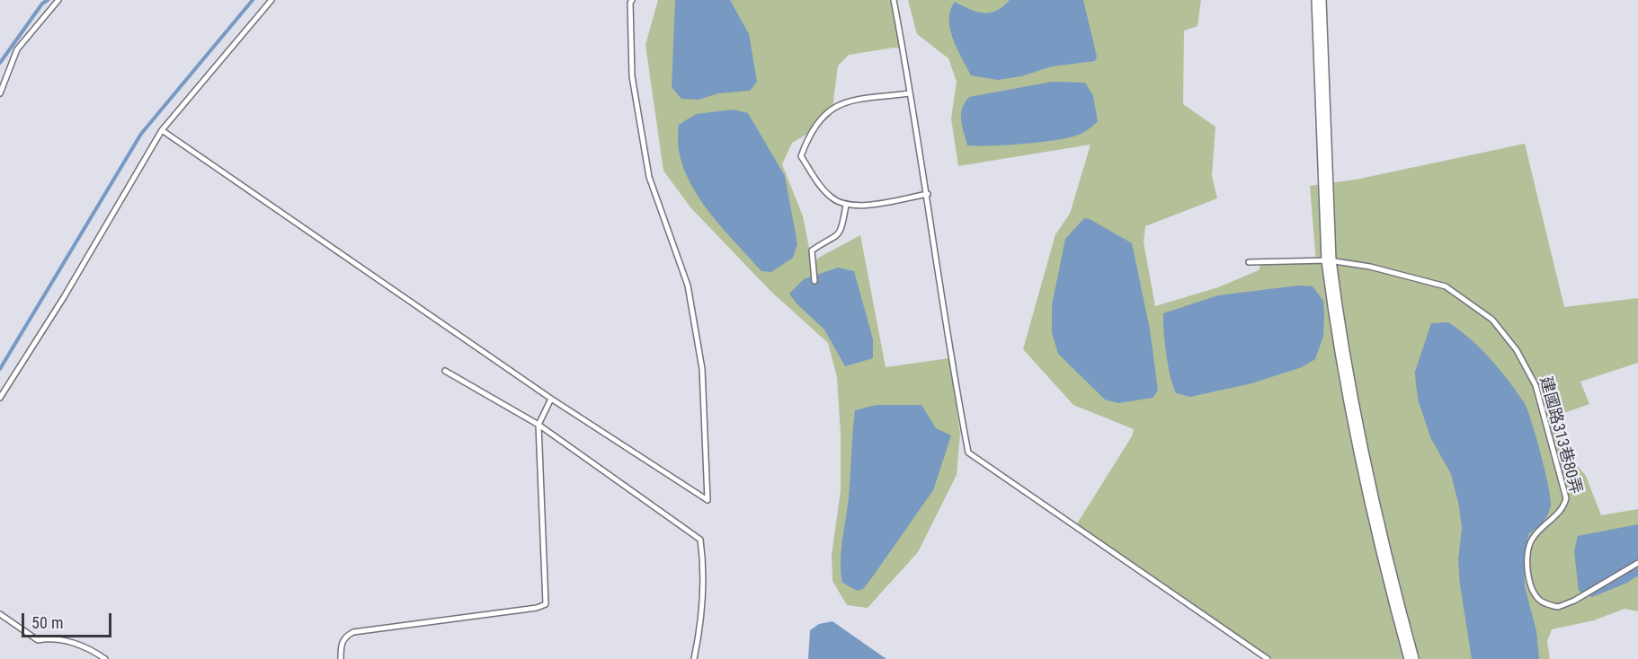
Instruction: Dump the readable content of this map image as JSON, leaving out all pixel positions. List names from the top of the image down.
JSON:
{
  "streets": {
    "lane": ["建國路313巷80弄"]
  },
  "scale_bar": "50 m"
}
